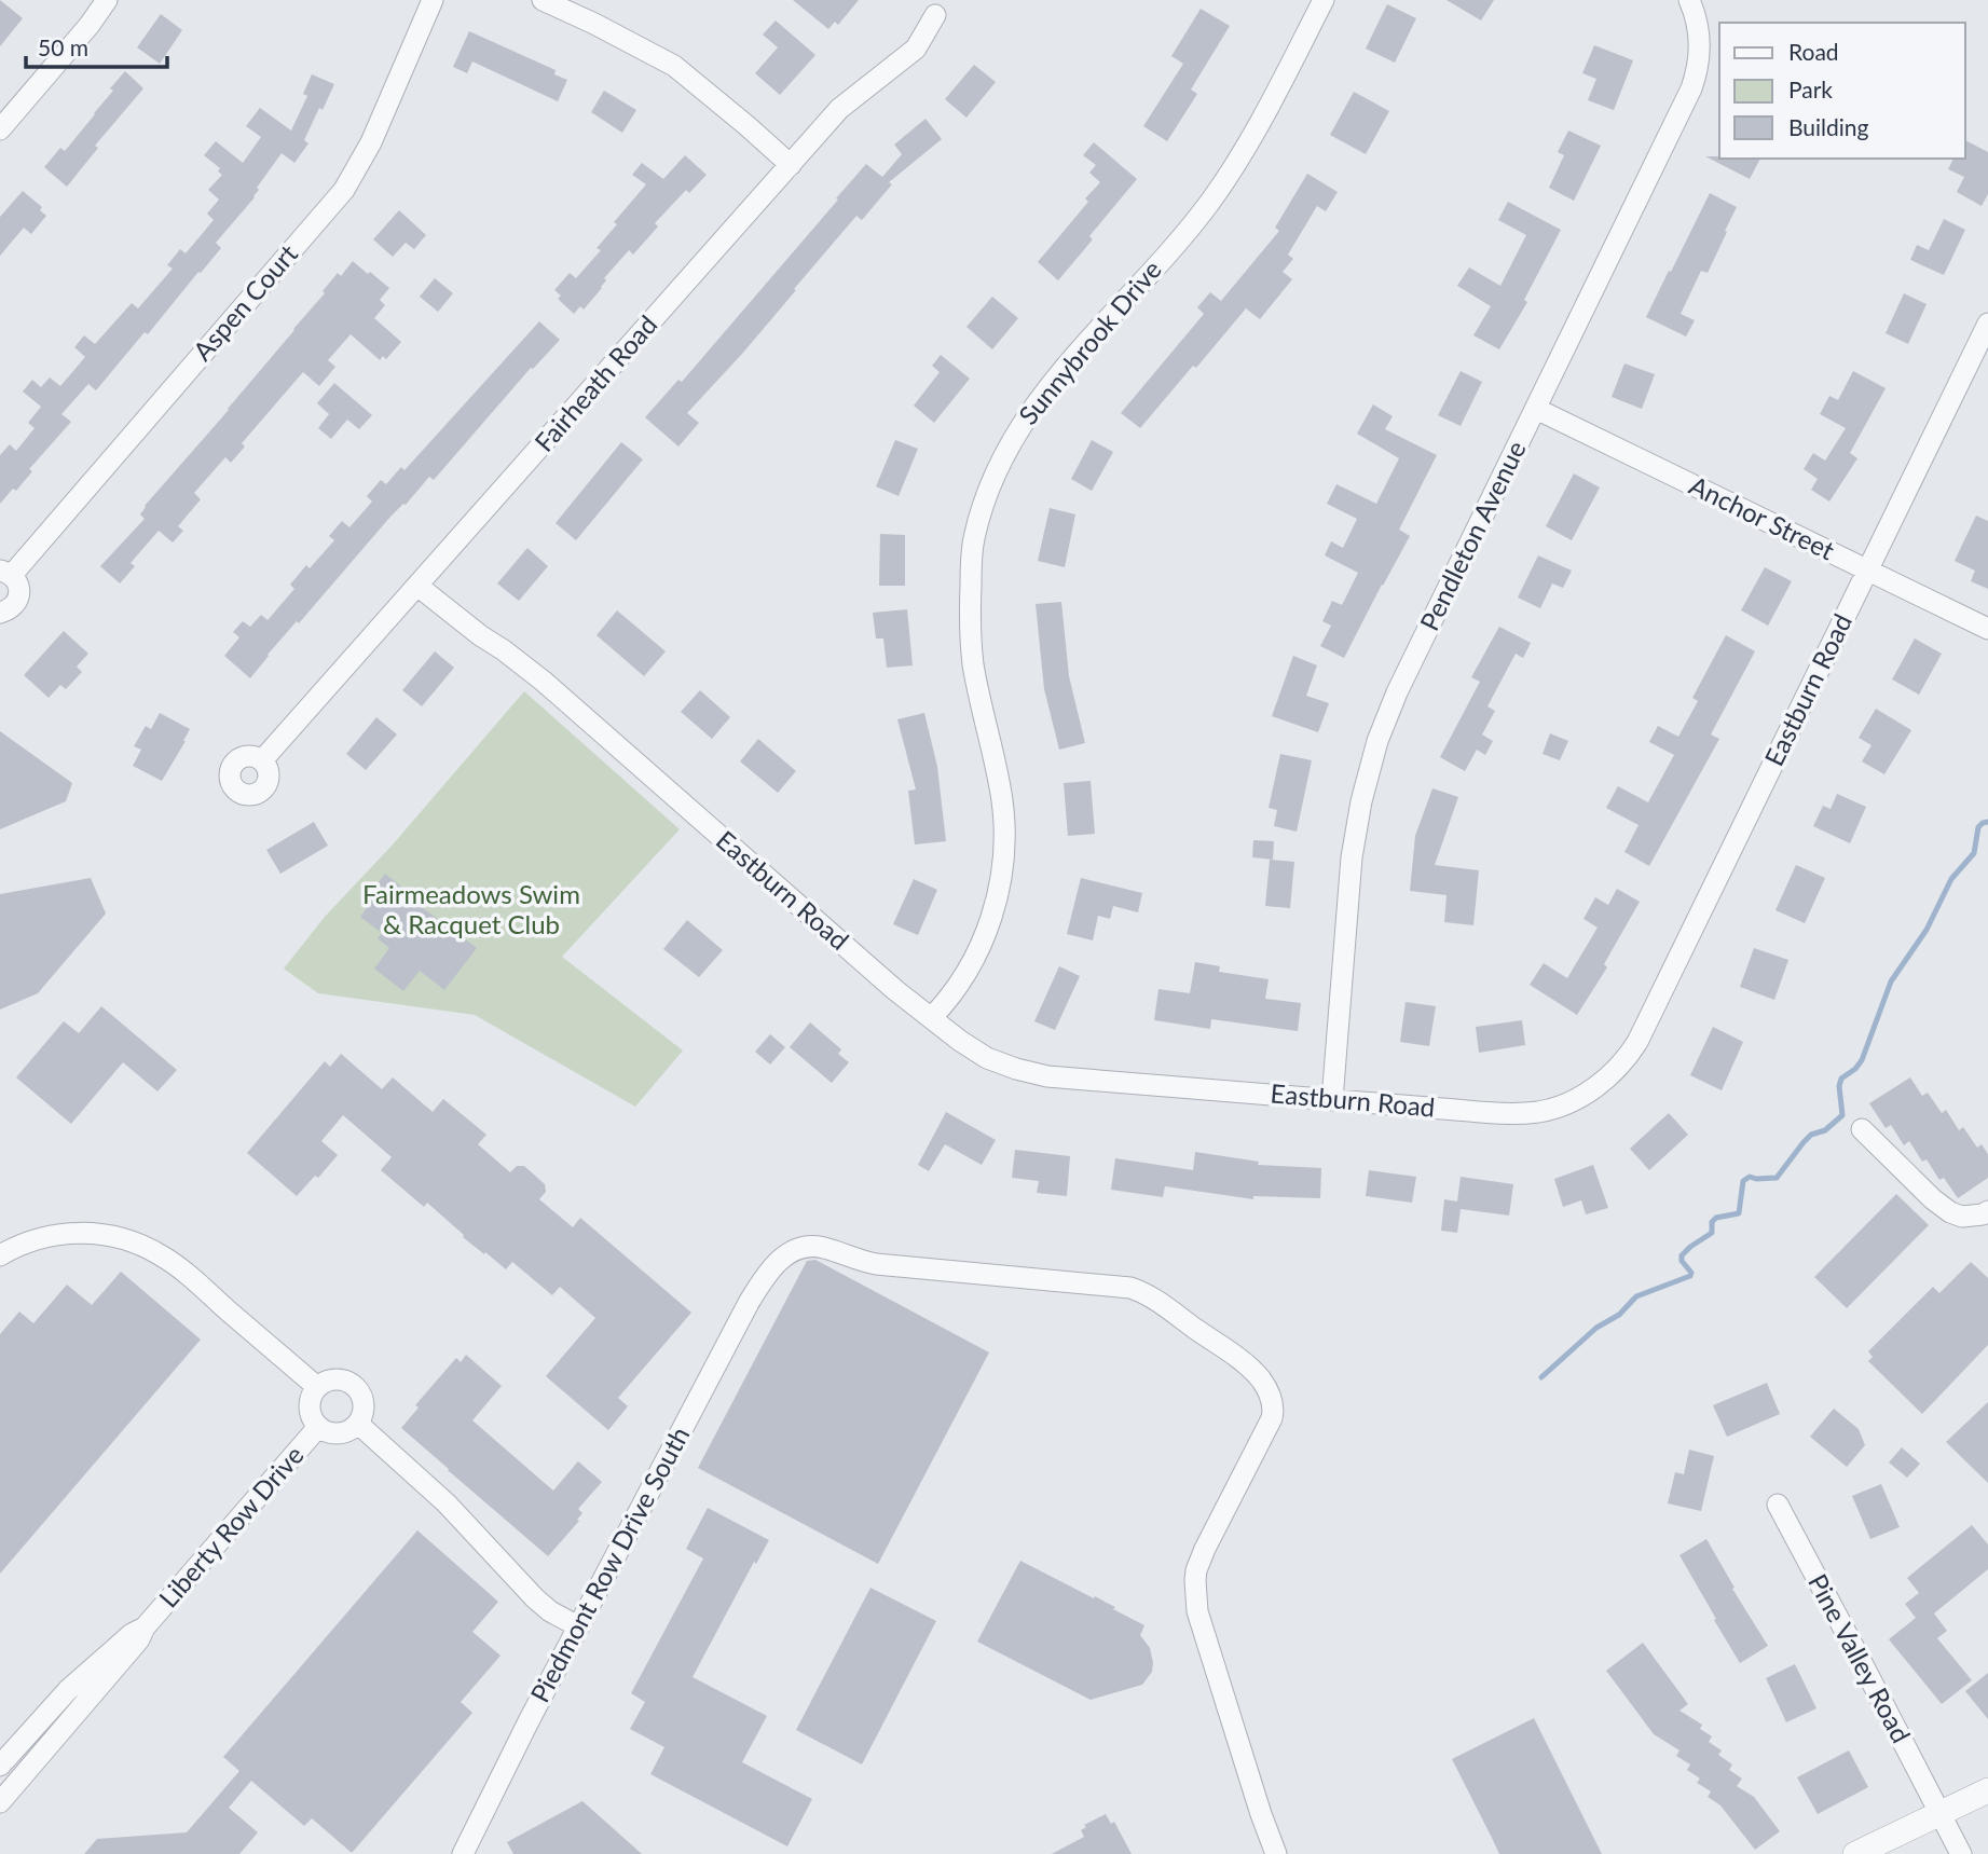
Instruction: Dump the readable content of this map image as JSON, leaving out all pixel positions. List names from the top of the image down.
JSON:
{
  "streets": {
    "street": [
      "Aspen Court",
      "Sunnybrook Drive",
      "Fairheath Road",
      "Anchor Street",
      "Pendleton Avenue",
      "Eastburn Road",
      "Liberty Row Drive",
      "Piedmont Row Drive South",
      "Pine Valley Road"
    ]
  },
  "crossings": [
    ["Sunnybrook Drive", "Eastburn Road"],
    ["Fairheath Road", "Eastburn Road"],
    ["Anchor Street", "Pendleton Avenue"],
    ["Anchor Street", "Eastburn Road"],
    ["Pendleton Avenue", "Eastburn Road"]
  ],
  "parks": ["Fairmeadows Swim & Racquet Club"],
  "legend": ["Road", "Park", "Building"],
  "scale_bar": "50 m"
}
